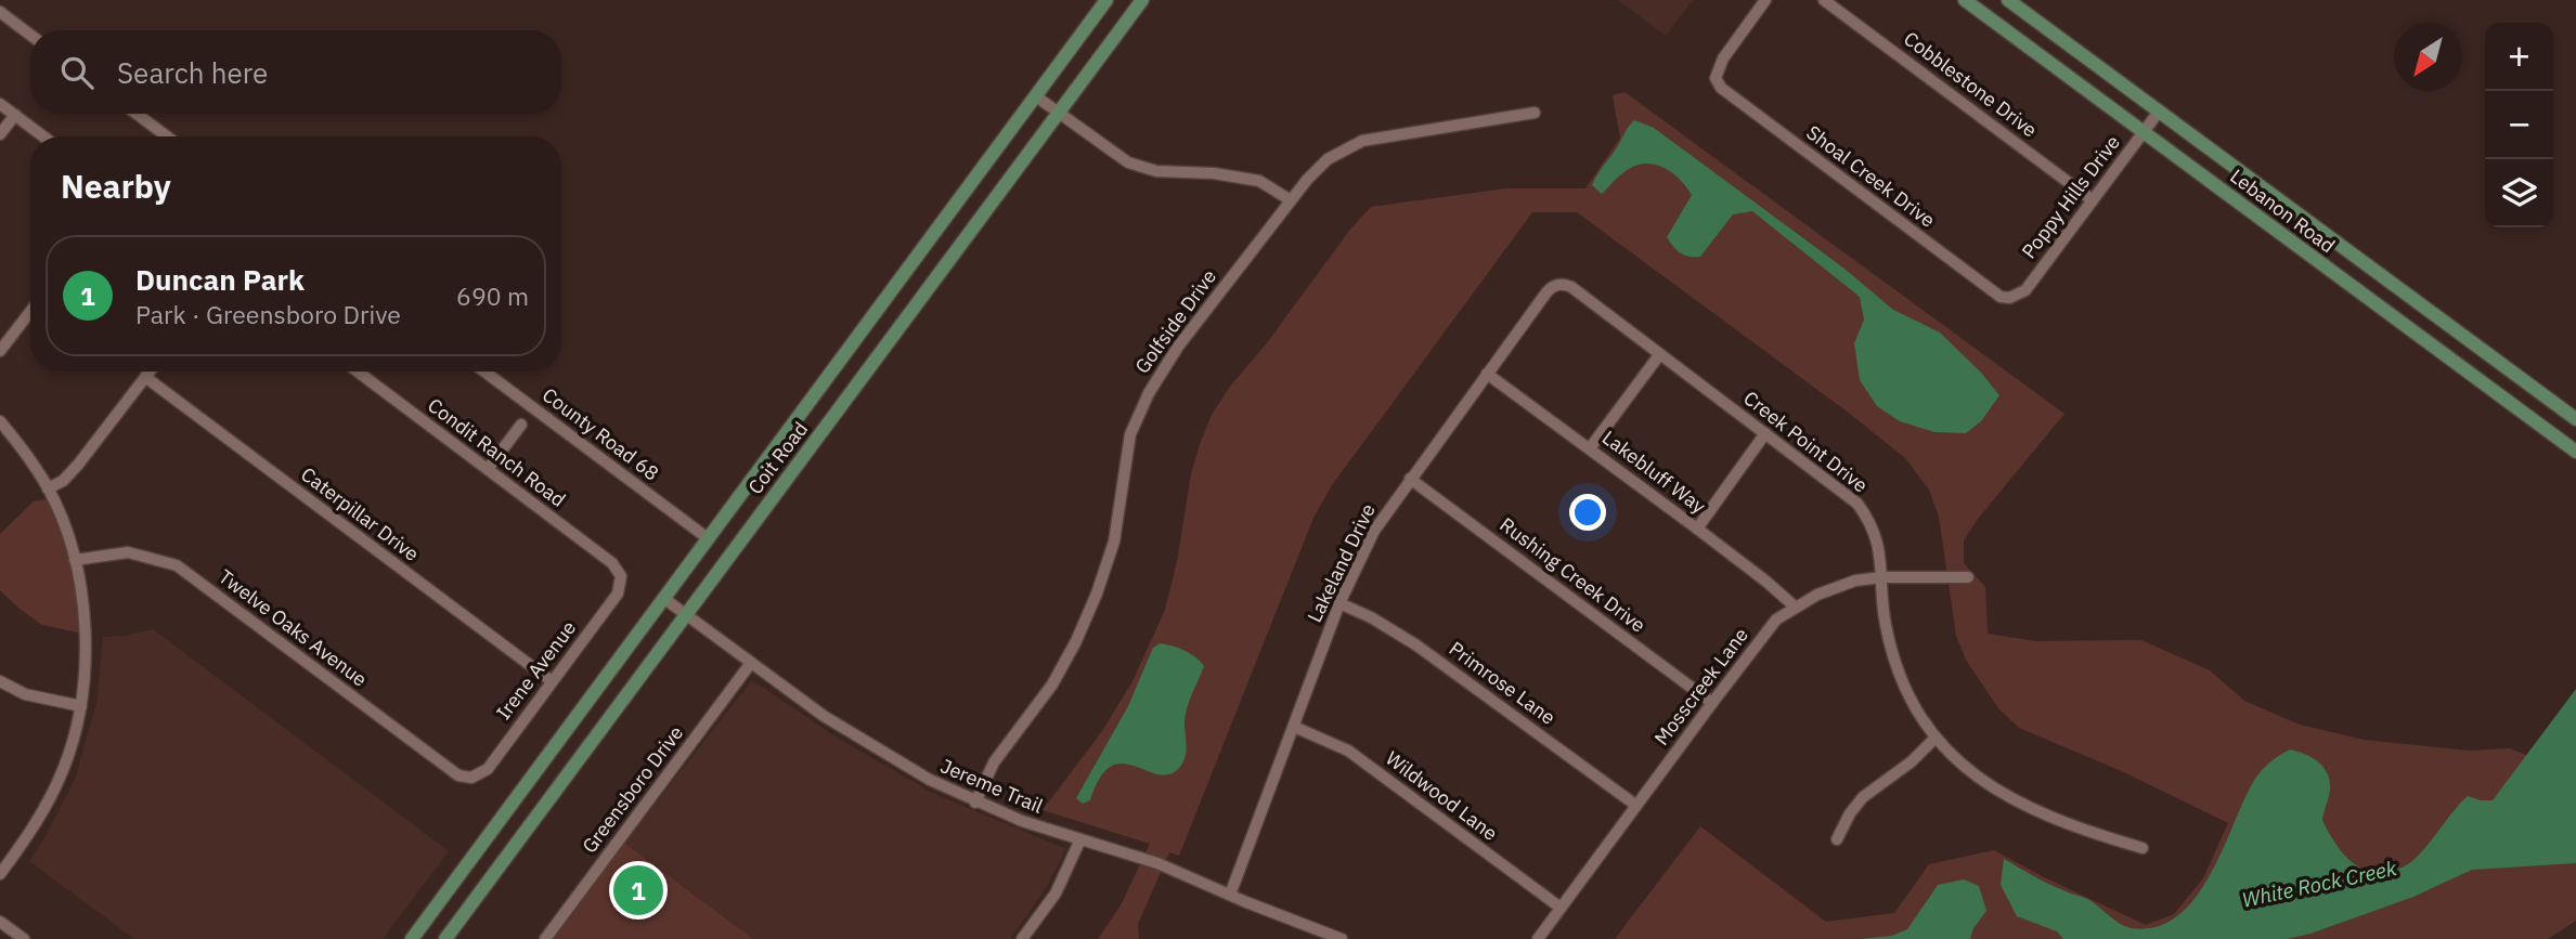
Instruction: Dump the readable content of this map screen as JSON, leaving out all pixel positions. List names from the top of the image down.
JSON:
{
  "streets": {
    "main road": ["Lebanon Road", "Coit Road"],
    "street": [
      "Cobblestone Drive",
      "Shoal Creek Drive",
      "Poppy Hills Drive",
      "Golfside Drive",
      "County Road 68",
      "Creek Point Drive",
      "Condit Ranch Road",
      "Lakebluff Way",
      "Caterpillar Drive",
      "Lakeland Drive",
      "Rushing Creek Drive",
      "Twelve Oaks Avenue",
      "Irene Avenue",
      "Primrose Lane",
      "Mosscreek Lane",
      "Jereme Trail",
      "Greensboro Drive",
      "Wildwood Lane"
    ]
  },
  "crossings": [
    ["Cobblestone Drive", "Poppy Hills Drive"],
    ["Shoal Creek Drive", "Poppy Hills Drive"],
    ["Poppy Hills Drive", "Lebanon Road"],
    ["Golfside Drive", "Jereme Trail"],
    ["County Road 68", "Coit Road"],
    ["Creek Point Drive", "Lakeland Drive"],
    ["Creek Point Drive", "Mosscreek Lane"],
    ["Condit Ranch Road", "Irene Avenue"],
    ["Coit Road", "Jereme Trail"],
    ["Lakebluff Way", "Lakeland Drive"],
    ["Lakebluff Way", "Mosscreek Lane"],
    ["Caterpillar Drive", "Irene Avenue"],
    ["Lakeland Drive", "Rushing Creek Drive"],
    ["Lakeland Drive", "Primrose Lane"],
    ["Lakeland Drive", "Jereme Trail"],
    ["Lakeland Drive", "Wildwood Lane"],
    ["Rushing Creek Drive", "Mosscreek Lane"],
    ["Twelve Oaks Avenue", "Irene Avenue"],
    ["Primrose Lane", "Mosscreek Lane"],
    ["Mosscreek Lane", "Wildwood Lane"],
    ["Jereme Trail", "Greensboro Drive"]
  ],
  "water": ["White Rock Creek"],
  "north": "bottom left",
  "page": {
    "map_buttons": ["+", "−"],
    "search": "Search here",
    "heading": "Nearby",
    "list": [
      {
        "mark": "1",
        "name": "Duncan Park",
        "note": "Park · Greensboro Drive",
        "value": "690 m"
      }
    ],
    "pins": "1"
  }
}
